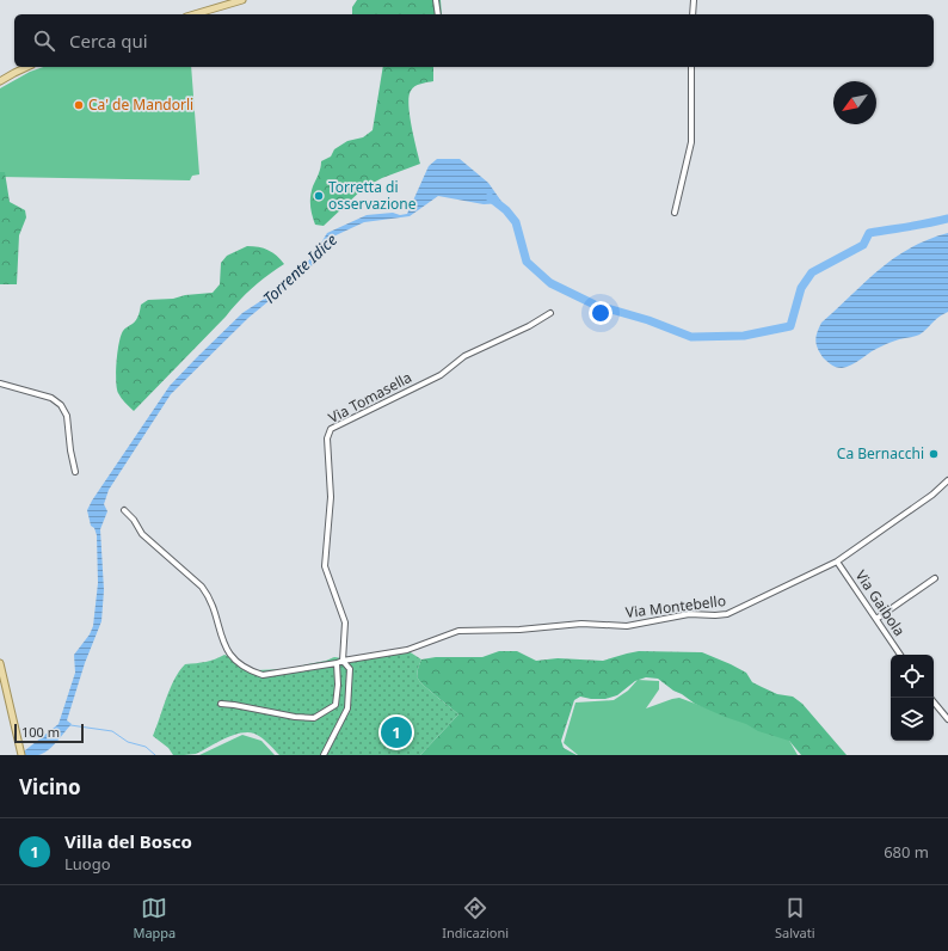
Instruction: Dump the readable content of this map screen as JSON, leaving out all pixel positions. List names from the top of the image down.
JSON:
{
  "streets": {
    "street": ["Via Tomasella", "Via Gaibola", "Via Montebello"]
  },
  "crossings": [
    ["Via Tomasella", "Via Montebello"],
    ["Via Gaibola", "Via Montebello"]
  ],
  "water": ["Torrente Idice"],
  "places": ["Ca' de Mandorli", "Torretta di osservazione", "Ca Bernacchi"],
  "scale_bar": "100 m",
  "north": "bottom left",
  "page": {
    "search": "Cerca qui",
    "pins": "1",
    "scale": "100 m",
    "heading": "Vicino",
    "list": [
      {
        "mark": "1",
        "name": "Villa del Bosco",
        "note": "Luogo",
        "value": "680 m"
      }
    ],
    "nav": ["Mappa", "Indicazioni", "Salvati"]
  }
}
